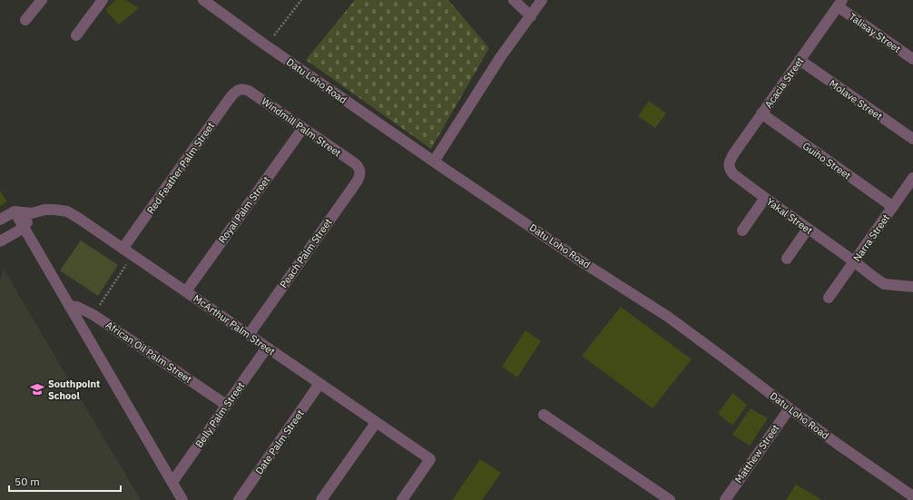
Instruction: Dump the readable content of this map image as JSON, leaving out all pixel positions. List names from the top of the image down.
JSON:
{
  "streets": {
    "street": [
      "Talisay Street",
      "Datu Loho Road",
      "Acacia Street",
      "Molave Street",
      "Windmill Palm Street",
      "Guiho Street",
      "Red Feather Palm Street",
      "Royal Palm Street",
      "Yakal Street",
      "Narra Street",
      "Peach Palm Street",
      "McArthur Palm Street",
      "African Oil Palm Street",
      "Belly Palm Street",
      "Date Palm Street",
      "Matthew Street"
    ]
  },
  "crossings": [
    ["Talisay Street", "Acacia Street"],
    ["Datu Loho Road", "Matthew Street"],
    ["Acacia Street", "Molave Street"],
    ["Acacia Street", "Guiho Street"],
    ["Acacia Street", "Yakal Street"],
    ["Windmill Palm Street", "Red Feather Palm Street"],
    ["Windmill Palm Street", "Royal Palm Street"],
    ["Windmill Palm Street", "Peach Palm Street"],
    ["Guiho Street", "Narra Street"],
    ["Red Feather Palm Street", "McArthur Palm Street"],
    ["Royal Palm Street", "McArthur Palm Street"],
    ["Yakal Street", "Narra Street"],
    ["Peach Palm Street", "McArthur Palm Street"],
    ["McArthur Palm Street", "Belly Palm Street"],
    ["McArthur Palm Street", "Date Palm Street"],
    ["African Oil Palm Street", "Belly Palm Street"]
  ],
  "places": {
    "school or university": ["Southpoint School"]
  },
  "scale_bar": "50 m"
}
